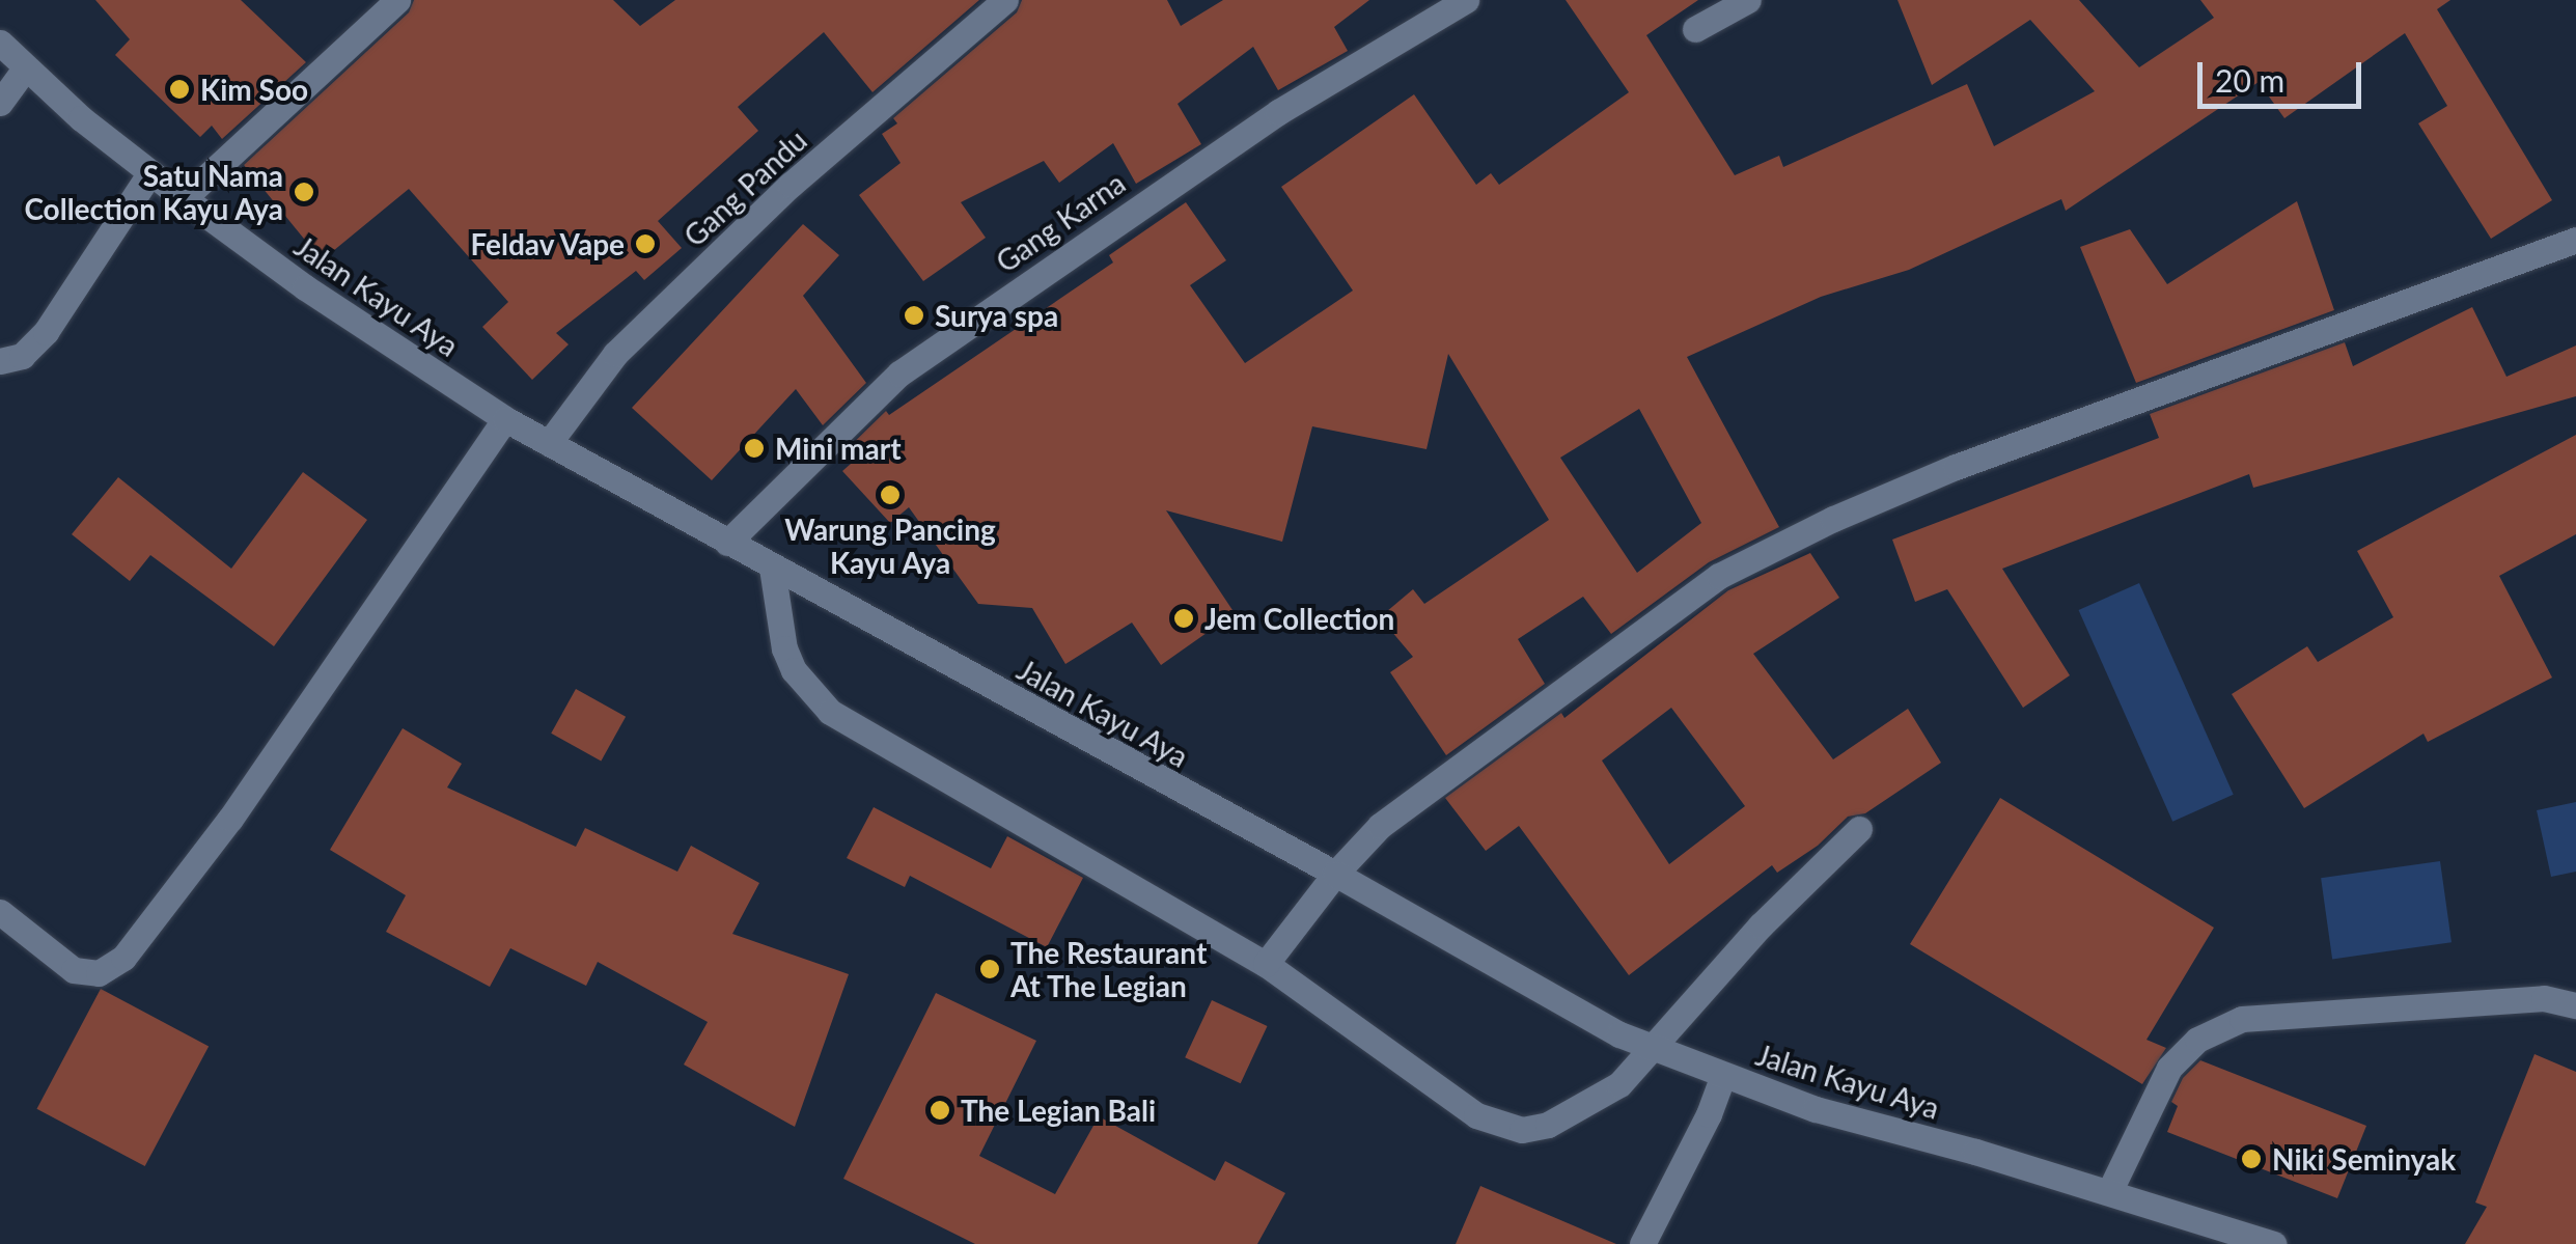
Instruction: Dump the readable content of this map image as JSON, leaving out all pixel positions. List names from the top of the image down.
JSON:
{
  "streets": {
    "main road": ["Gang Pandu", "Gang Karna", "Jalan Kayu Aya"]
  },
  "crossings": [
    ["Gang Pandu", "Jalan Kayu Aya"],
    ["Gang Karna", "Jalan Kayu Aya"]
  ],
  "places": [
    "Kim Soo",
    "Satu Nama Collection Kayu Aya",
    "Feldav Vape",
    "Surya spa",
    "Mini mart",
    "Warung Pancing Kayu Aya",
    "Jem Collection",
    "The Restaurant At The Legian",
    "The Legian Bali",
    "Niki Seminyak"
  ],
  "scale_bar": "20 m"
}
